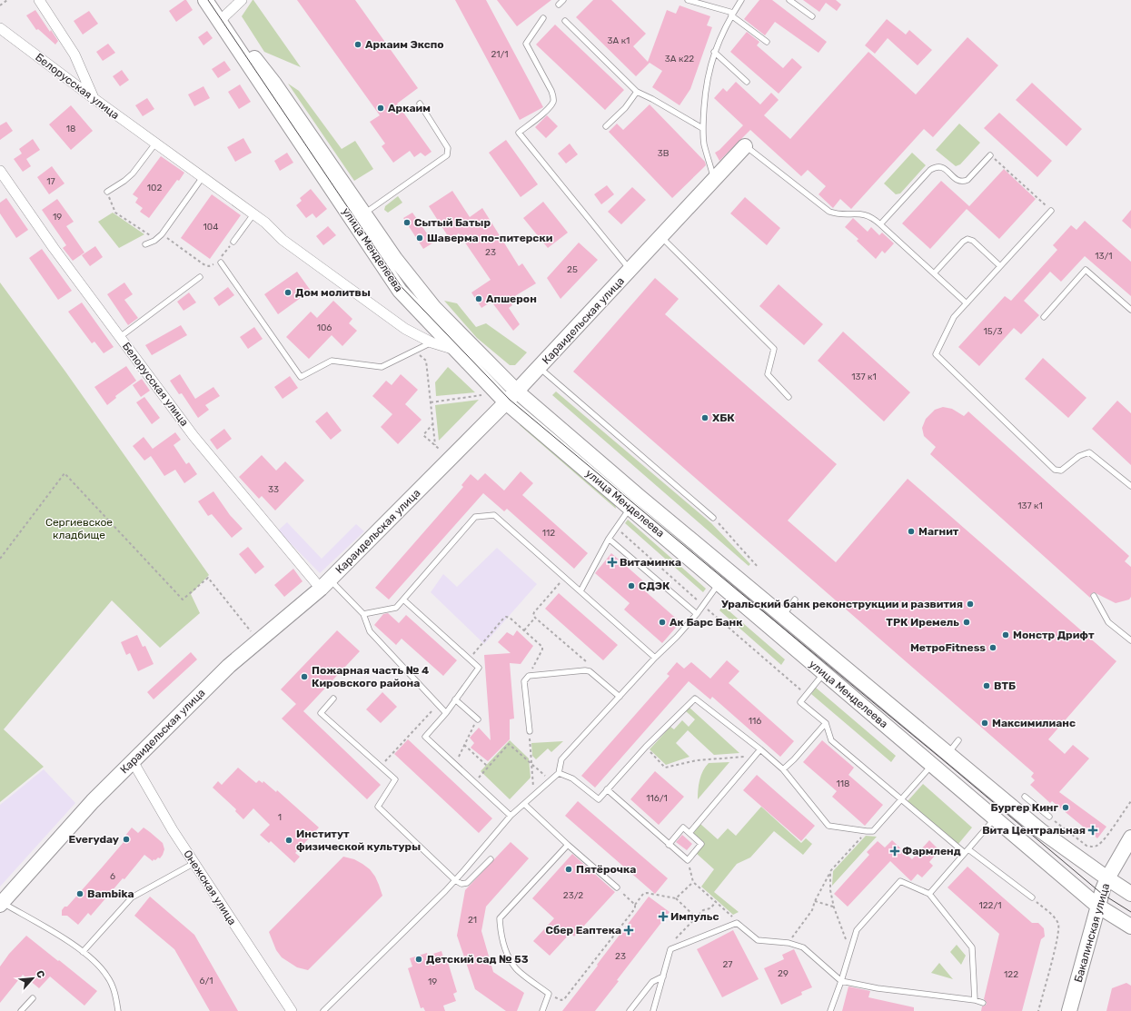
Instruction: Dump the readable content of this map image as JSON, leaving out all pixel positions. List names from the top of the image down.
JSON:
{
  "streets": {
    "main road": ["улица Менделеева", "Караидельская улица", "Бакалинская улица"],
    "street": ["Белорусская улица", "Онежская улица"]
  },
  "crossings": [
    ["Белорусская улица", "улица Менделеева"],
    ["Белорусская улица", "Караидельская улица"],
    ["улица Менделеева", "Караидельская улица"],
    ["улица Менделеева", "Бакалинская улица"],
    ["Караидельская улица", "Онежская улица"]
  ],
  "parks": ["Сергиевское кладбище"],
  "places": {
    "other": [
      "Аркаим Экспо",
      "Аркаим",
      "Сытый Батыр",
      "Шаверма по-питерски",
      "Дом молитвы",
      "Апшерон",
      "ХБК",
      "Магнит",
      "СДЭК",
      "Уральский банк реконструкции и развития",
      "Ак Барс Банк",
      "ТРК Иремель",
      "Монстр Дрифт",
      "МетроFitness",
      "Пожарная часть № 4 Кировского района",
      "ВТБ",
      "Максимилианс",
      "Бургер Кинг",
      "Everyday",
      "Институт физической культуры",
      "Пятёрочка",
      "Bambika",
      "Детский сад № 53"
    ],
    "health": [
      "Витаминка",
      "Вита Центральная",
      "Фармленд",
      "Импульс",
      "Сбер Еаптека"
    ]
  },
  "house_numbers": [
    "3А к1",
    "21/1",
    "3А к22",
    "18",
    "3В",
    "17",
    "102",
    "19",
    "104",
    "23",
    "13/1",
    "25",
    "106",
    "15/3",
    "137 к1",
    "33",
    "137 к1",
    "112",
    "116",
    "118",
    "116/1",
    "1",
    "6",
    "23/2",
    "122/1",
    "21",
    "23",
    "27",
    "29",
    "122",
    "6/1",
    "19"
  ],
  "north": "top right"
}
